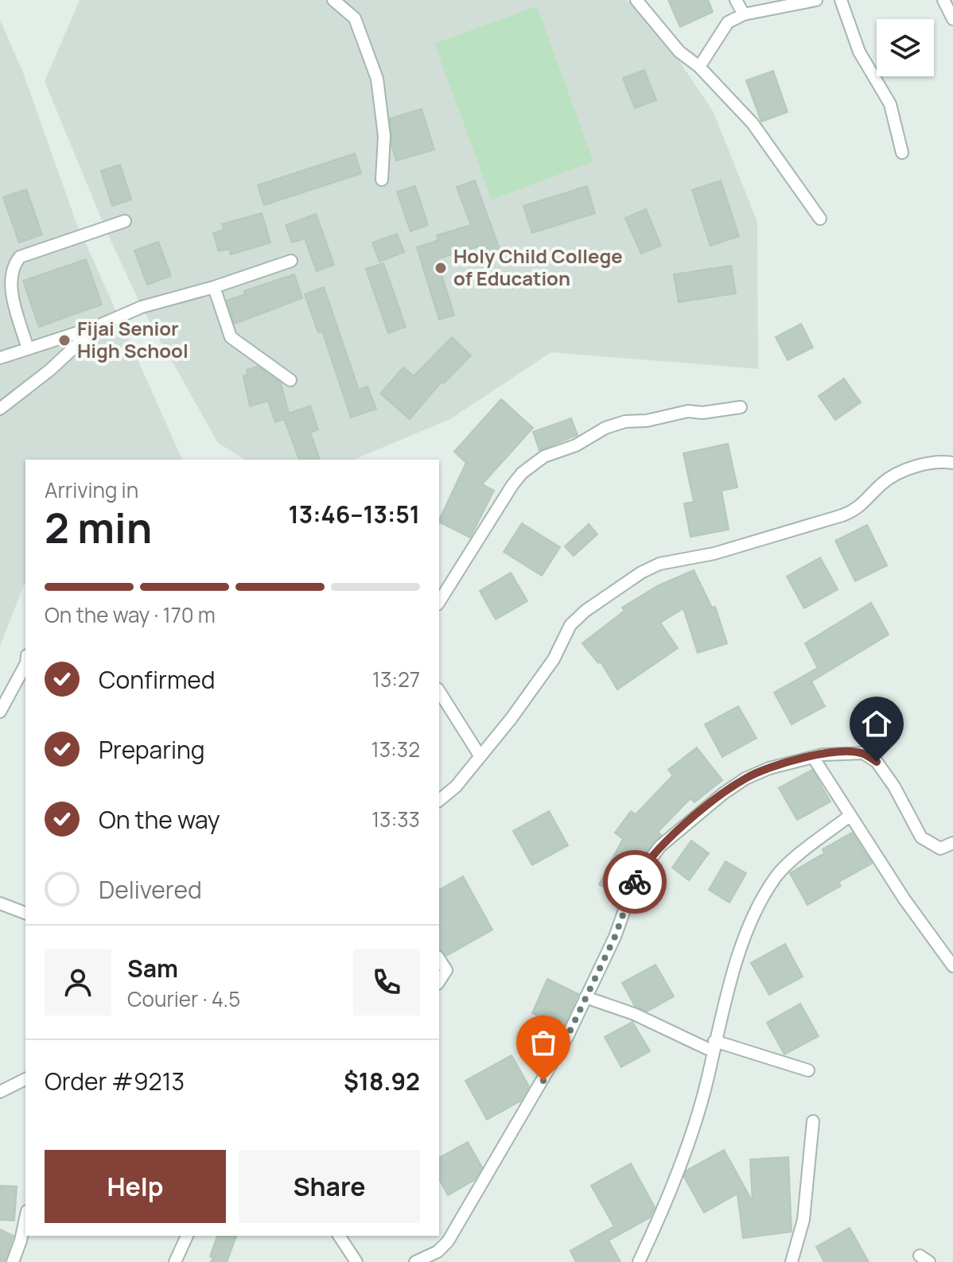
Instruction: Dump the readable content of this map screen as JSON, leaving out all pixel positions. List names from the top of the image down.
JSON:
{
  "places": ["Holy Child College of Education", "Fijai Senior High School"],
  "page": {
    "heading": ["2 min", "Arriving in", "13:46–13:51"],
    "panel": [
      "Sam",
      "Courier · 4.5",
      "Order #9213",
      "$18.92"
    ],
    "bar": "On the way · 170 m",
    "list": [
      ["Confirmed", "13:27"],
      ["Preparing", "13:32"],
      ["On the way", "13:33"],
      "Delivered"
    ],
    "buttons": ["Help", "Share"]
  }
}
